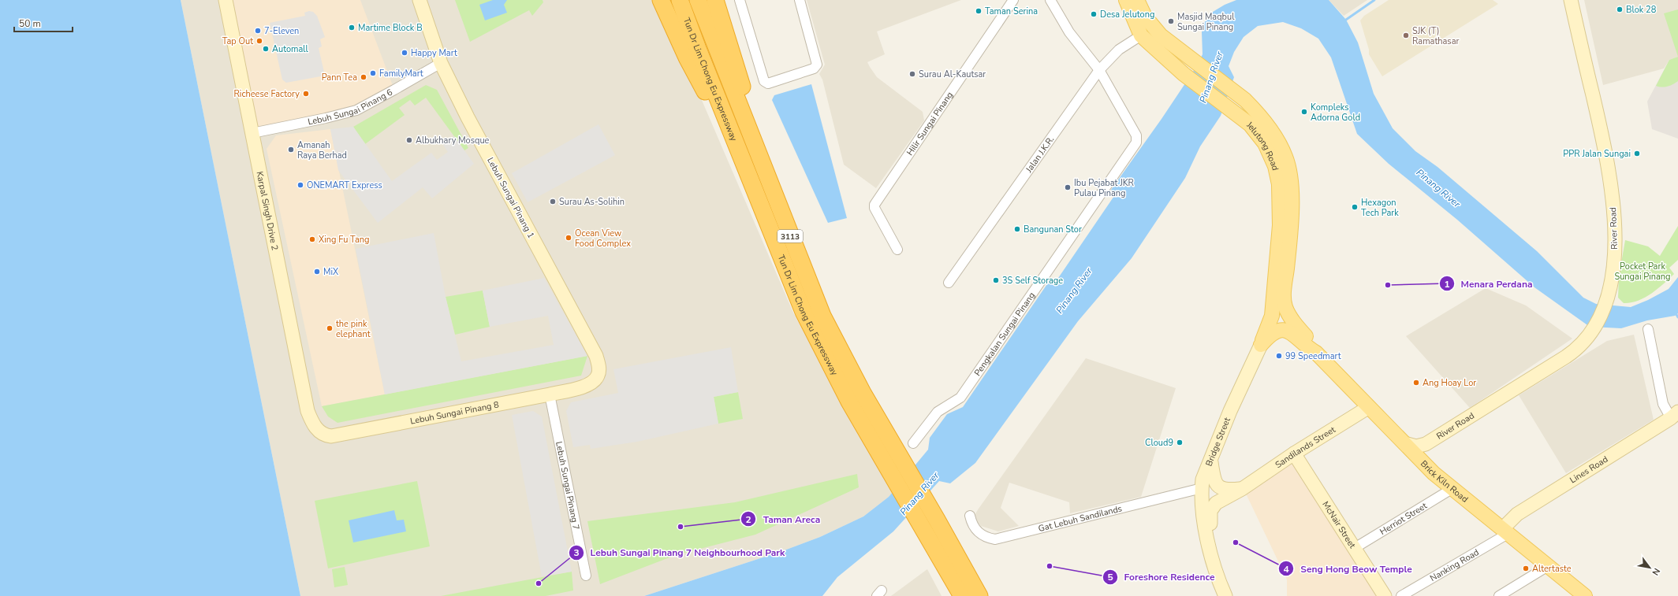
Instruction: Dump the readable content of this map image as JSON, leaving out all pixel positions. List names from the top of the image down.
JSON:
{
  "streets": {
    "highway": ["Tun Dr Lim Chong Eu Expressway", "3113"],
    "main road": ["Jelutong Road", "Brick Kiln Road"],
    "street": [
      "Lebuh Sungai Pinang 6",
      "Hilir Sungai Pinang",
      "Jalan J.K.R.",
      "Lebuh Sungai Pinang 1",
      "Karpal Singh Drive 2",
      "River Road",
      "Pengkalan Sungai Pinang",
      "Lebuh Sungai Pinang 8",
      "Bridge Street",
      "Sandilands Street",
      "Lines Road",
      "Lebuh Sungai Pinang 7",
      "Gat Lebuh Sandilands",
      "Herriot Street",
      "McNair Street",
      "Nanking Road"
    ]
  },
  "crossings": [
    ["Lebuh Sungai Pinang 6", "Lebuh Sungai Pinang 1"],
    ["Lebuh Sungai Pinang 6", "Karpal Singh Drive 2"],
    ["Jelutong Road", "Jalan J.K.R."],
    ["Jelutong Road", "Bridge Street"],
    ["Jelutong Road", "Brick Kiln Road"],
    ["Jalan J.K.R.", "Pengkalan Sungai Pinang"],
    ["Lebuh Sungai Pinang 1", "Lebuh Sungai Pinang 8"],
    ["Karpal Singh Drive 2", "Lebuh Sungai Pinang 8"],
    ["River Road", "Brick Kiln Road"],
    ["Lebuh Sungai Pinang 8", "Lebuh Sungai Pinang 7"],
    ["Bridge Street", "Sandilands Street"],
    ["Bridge Street", "Brick Kiln Road"],
    ["Bridge Street", "Gat Lebuh Sandilands"],
    ["Sandilands Street", "Brick Kiln Road"],
    ["Sandilands Street", "McNair Street"],
    ["Lines Road", "Brick Kiln Road"],
    ["Lines Road", "Nanking Road"],
    ["Brick Kiln Road", "Herriot Street"],
    ["Brick Kiln Road", "Nanking Road"],
    ["Herriot Street", "McNair Street"]
  ],
  "water": ["Pinang River"],
  "parks": ["Pocket Park Sungai Pinang"],
  "places": [
    "Blok 28",
    "Taman Serina",
    "Desa Jelutong",
    "Masjid Maqbul Sungai Pinang",
    "Martime Block B",
    "7-Eleven",
    "SJK (T) Ramathasar",
    "Tap Out",
    "Automall",
    "Happy Mart",
    "FamilyMart",
    "Surau Al-Kautsar",
    "Pann Tea",
    "Richeese Factory",
    "Kompleks Adorna Gold",
    "Albukhary Mosque",
    "Amanah Raya Berhad",
    "PPR Jalan Sungai",
    "ONEMART Express",
    "Ibu Pejabat JKR Pulau Pinang",
    "Surau As-Solihin",
    "Hexagon Tech Park",
    "Bangunan Stor",
    "Ocean View Food Complex",
    "Xing Fu Tang",
    "MiX",
    "3S Self Storage",
    "Menara Perdana",
    "the pink elephant",
    "99 Speedmart",
    "Ang Hoay Lor",
    "Cloud9",
    "Taman Areca",
    "Seng Hong Beow Temple",
    "Foreshore Residence",
    "Altertaste",
    "Lebuh Sungai Pinang 7 Neighbourhood Park"
  ],
  "scale_bar": "50 m",
  "north": "bottom right"
}
